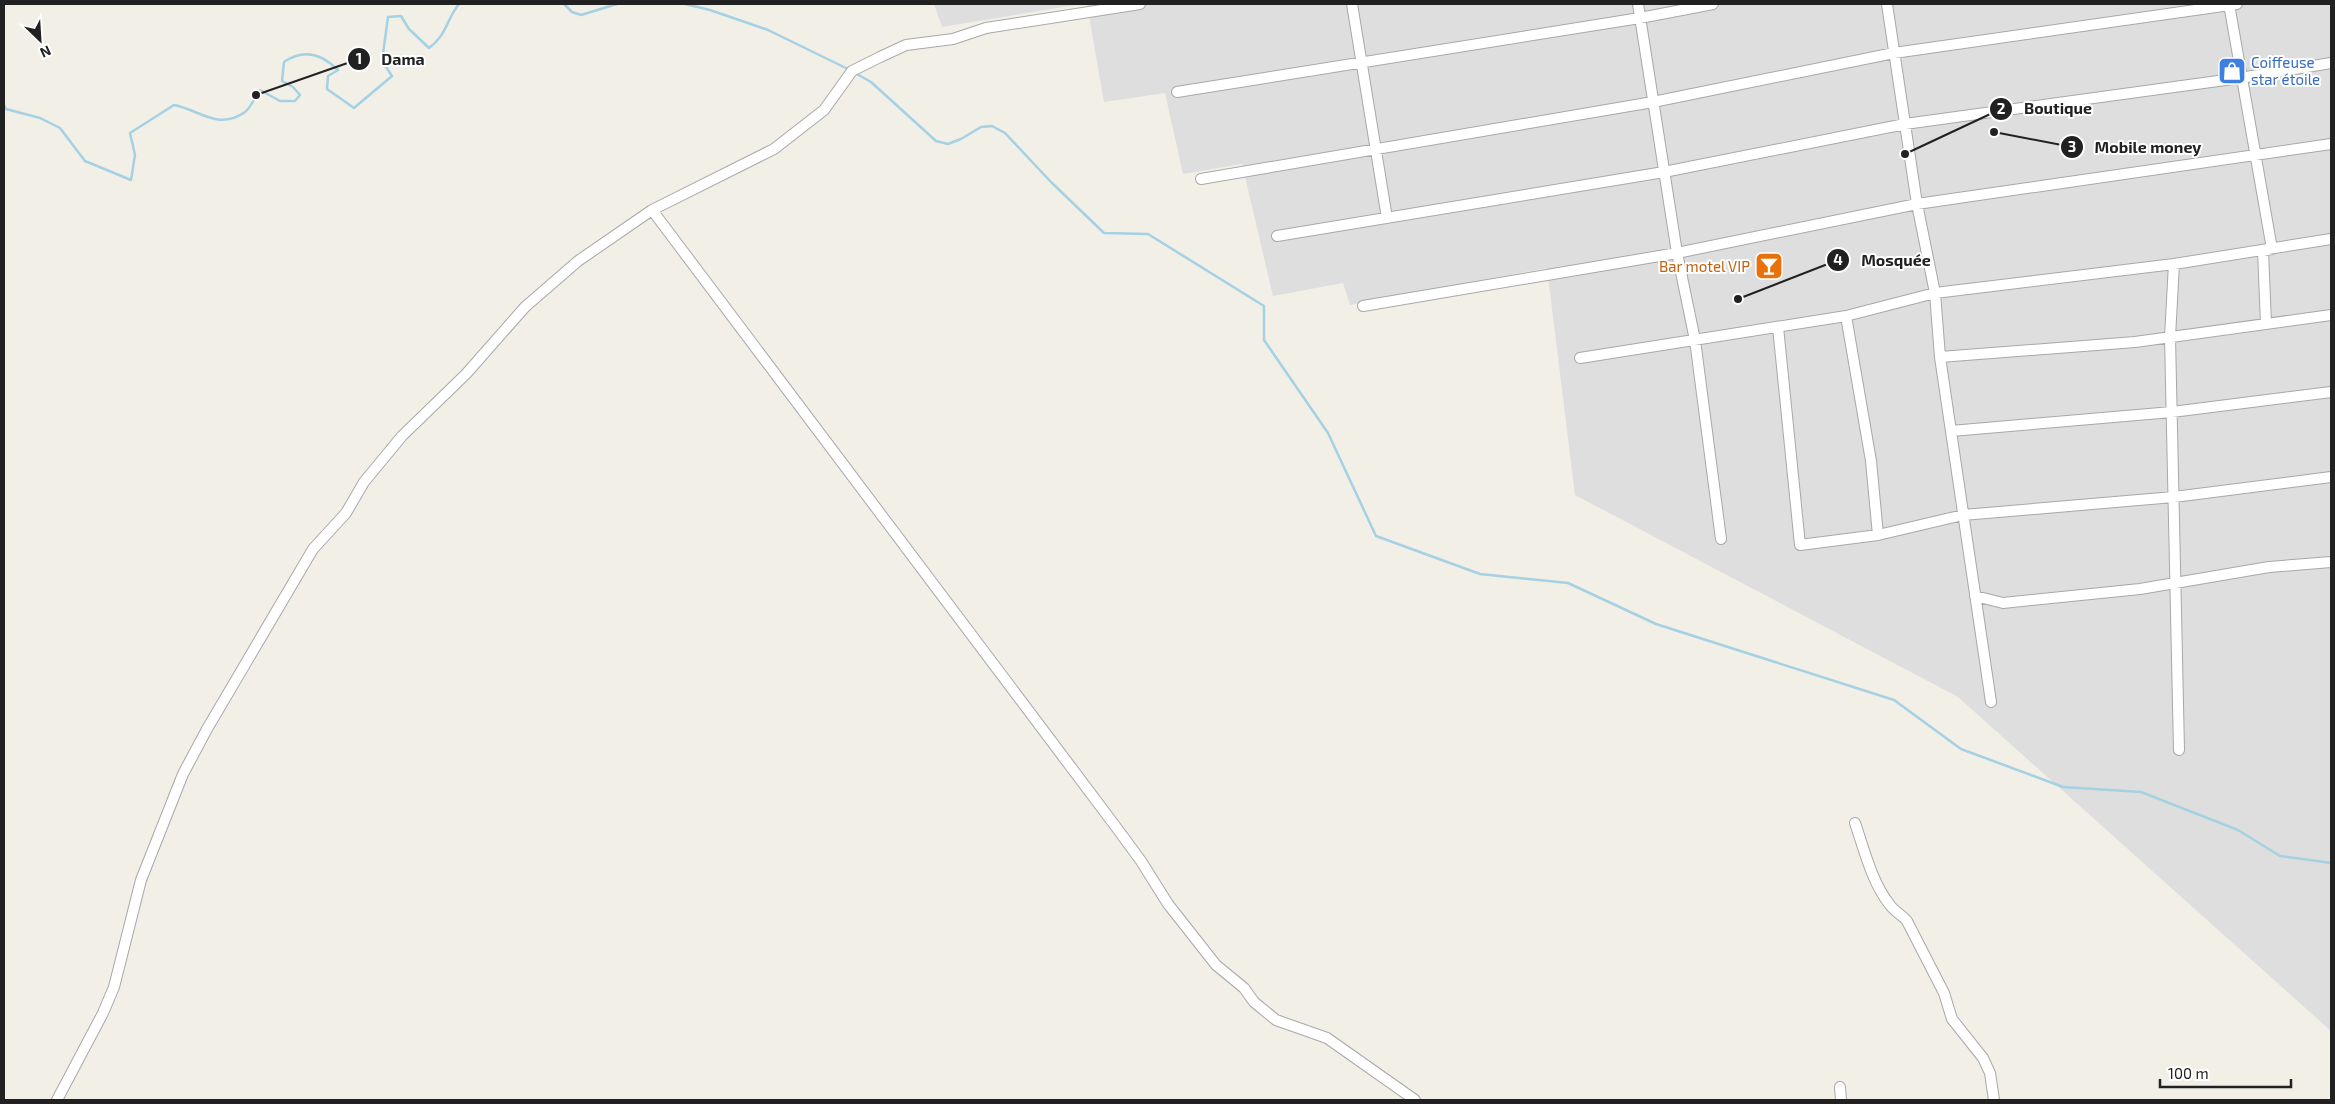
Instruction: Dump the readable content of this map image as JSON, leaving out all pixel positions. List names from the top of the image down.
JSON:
{
  "places": {
    "shop": ["Coiffeuse star étoile"],
    "other": [
      "Dama",
      "Mobile money",
      "Boutique",
      "Mosquée"
    ],
    "bar": ["Bar motel VIP"]
  },
  "scale_bar": "100 m",
  "north": "bottom right"
}
